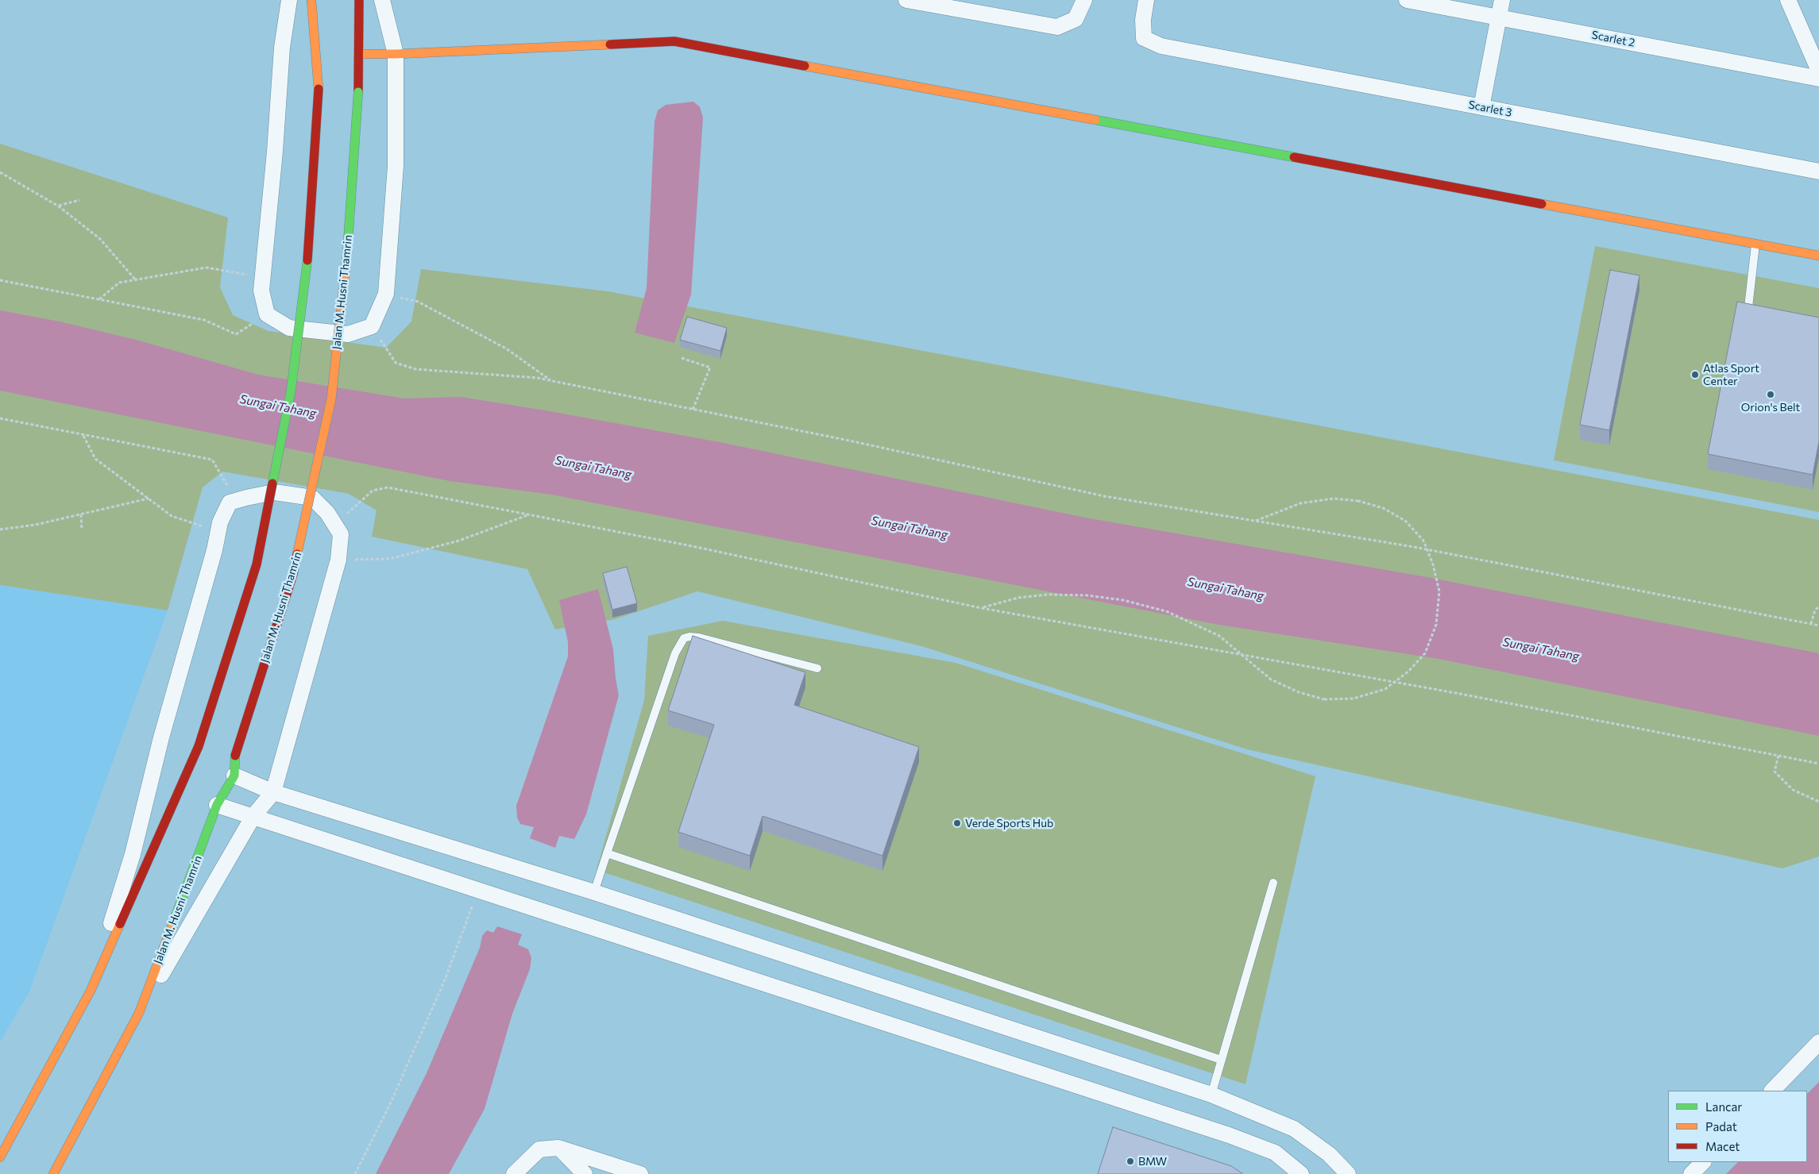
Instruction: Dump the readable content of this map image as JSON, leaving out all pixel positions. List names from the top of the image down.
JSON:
{
  "streets": {
    "main road": ["Jalan M. Husni Thamrin"],
    "street": ["Scarlet 2", "Scarlet 3"]
  },
  "water": ["Sungai Tahang"],
  "places": [
    "Atlas Sport Center",
    "Orion's Belt",
    "Verde Sports Hub",
    "BMW"
  ],
  "legend": ["Lancar", "Padat", "Macet"]
}
